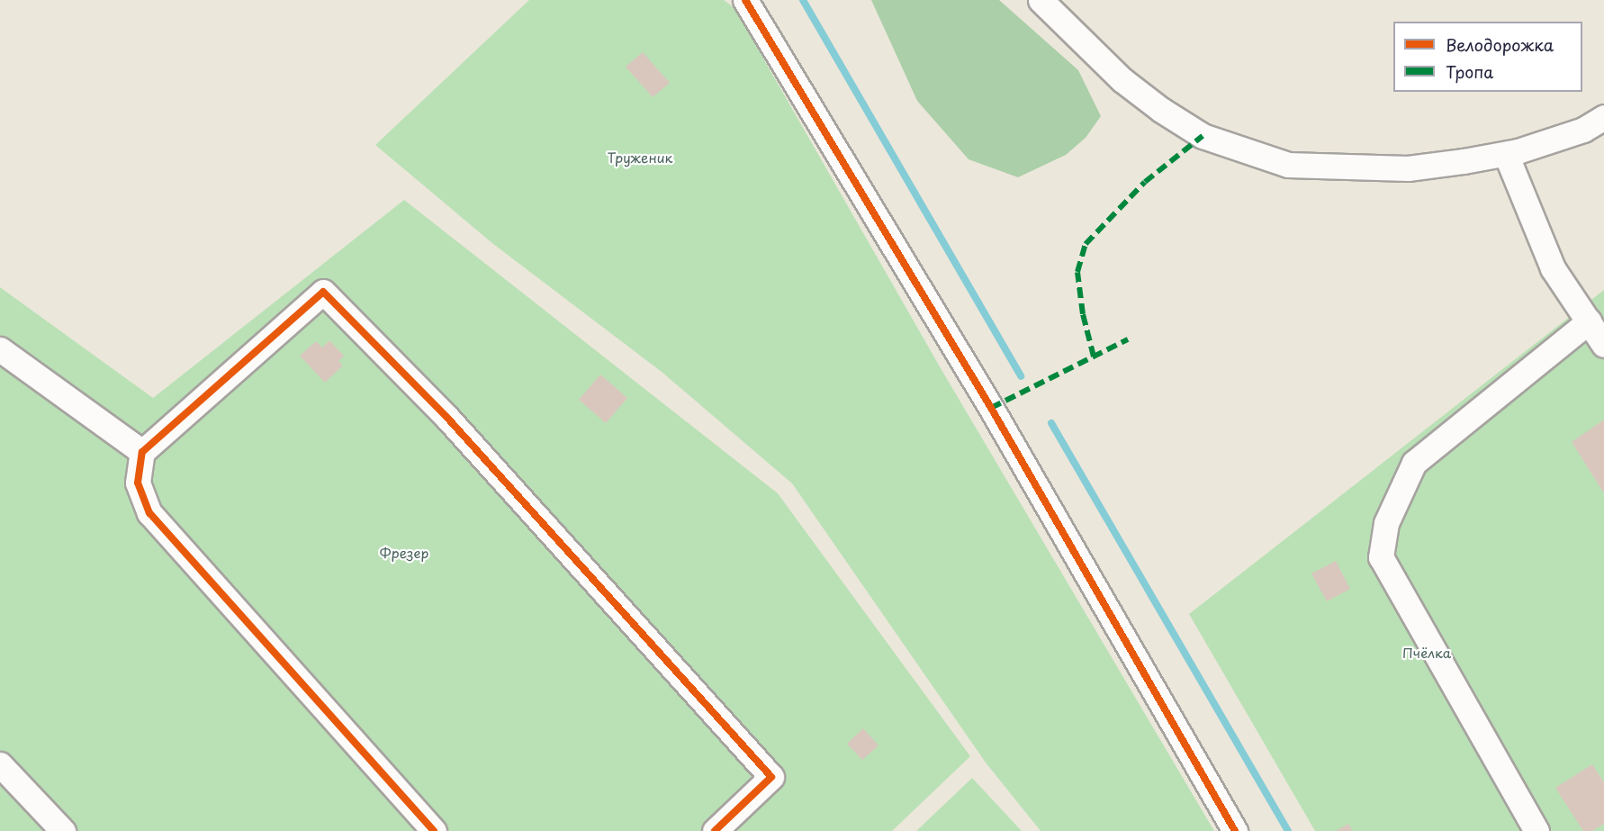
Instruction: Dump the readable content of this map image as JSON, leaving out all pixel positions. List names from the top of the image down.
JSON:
{
  "parks": ["Труженик", "Фрезер", "Пчёлка"],
  "legend": ["Велодорожка", "Тропа"]
}
